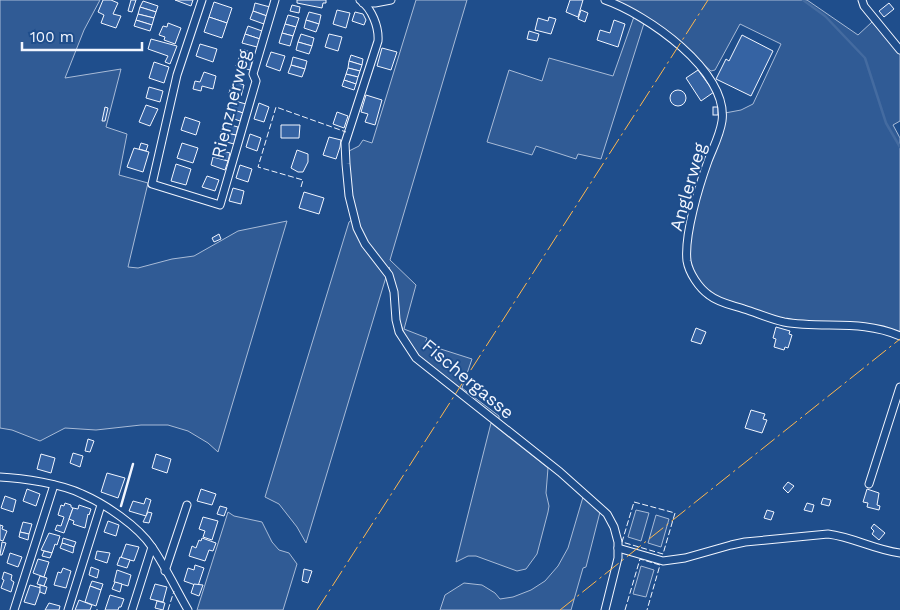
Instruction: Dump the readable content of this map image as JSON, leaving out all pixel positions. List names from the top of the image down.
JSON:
{
  "streets": {
    "street": ["Rienznerweg", "Anglerweg", "Fischergasse"]
  },
  "scale_bar": "100 m"
}
